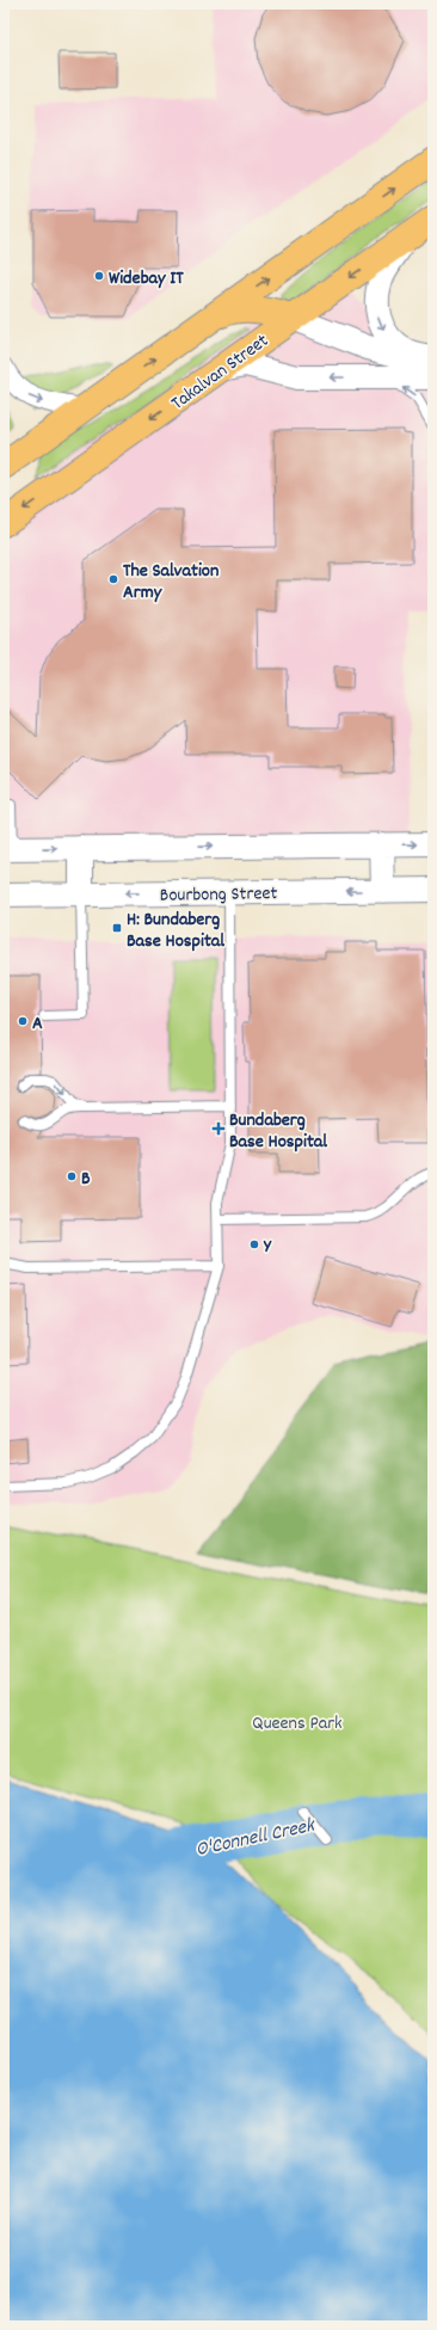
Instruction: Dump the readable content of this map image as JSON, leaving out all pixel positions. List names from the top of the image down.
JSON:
{
  "streets": {
    "highway": ["Takalvan Street"],
    "street": ["Bourbong Street"]
  },
  "water": ["O'Connell Creek"],
  "parks": ["Queens Park"],
  "places": {
    "other": [
      "Widebay IT",
      "The Salvation Army",
      "A",
      "B",
      "Y"
    ],
    "transit": ["H: Bundaberg Base Hospital"],
    "health": ["Bundaberg Base Hospital"]
  }
}
